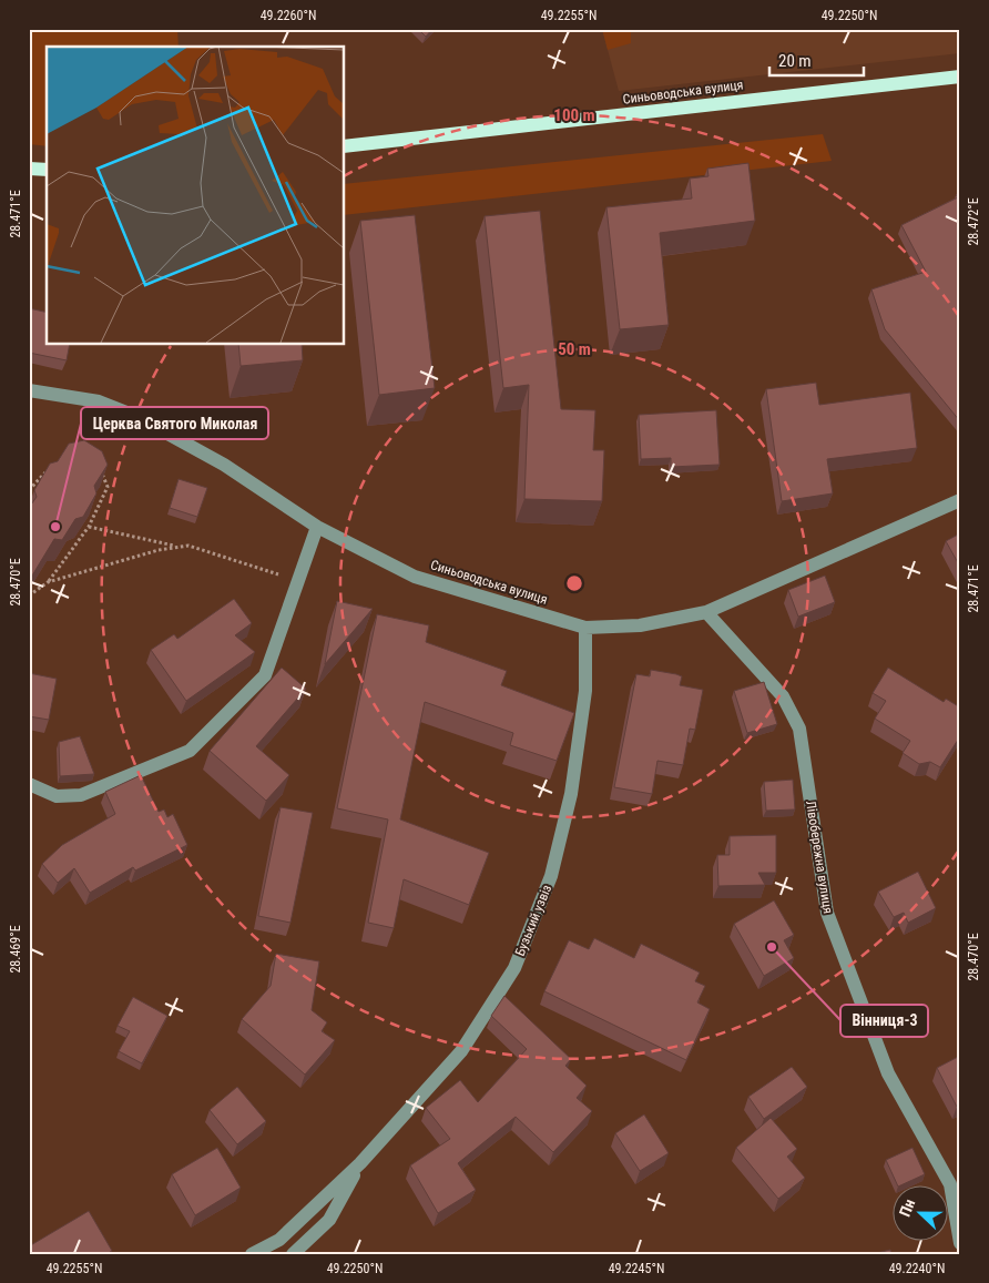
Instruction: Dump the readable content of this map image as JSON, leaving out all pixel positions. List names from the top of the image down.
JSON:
{
  "streets": {
    "main road": ["Синьоводська вулиця"],
    "street": ["Лівобережна вулиця", "Бузький узвіз"]
  },
  "crossings": [
    ["Синьоводська вулиця", "Лівобережна вулиця"],
    ["Синьоводська вулиця", "Бузький узвіз"]
  ],
  "places": ["Церква Святого Миколая", "Вінниця-3"],
  "scale_bar": "20 m",
  "north": "left",
  "coordinates": [
    "49.2260°N",
    "49.2255°N",
    "49.2250°N",
    "28.471°E",
    "28.472°E",
    "28.470°E",
    "28.469°E",
    "49.2245°N",
    "49.2240°N"
  ],
  "rings": ["100 m", "50 m"]
}
